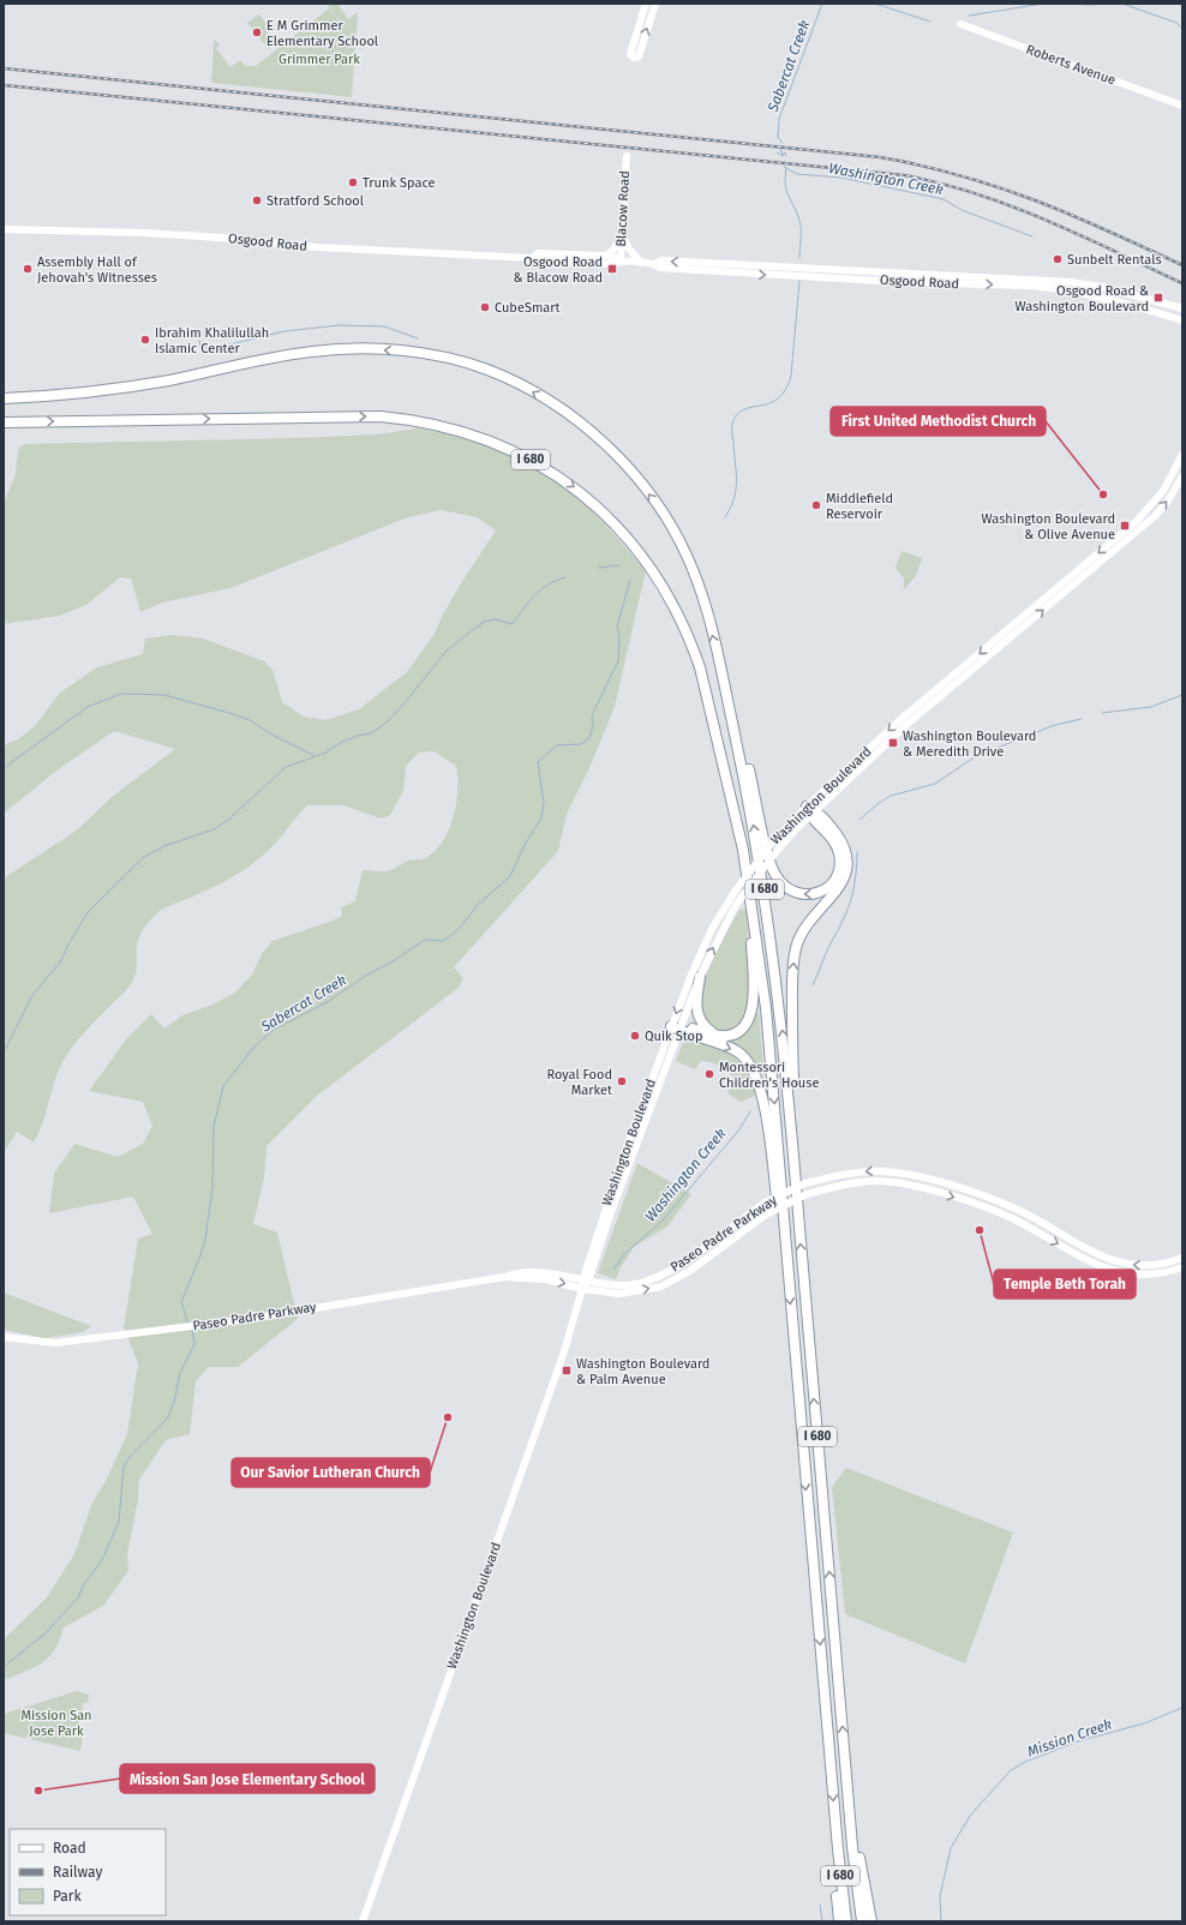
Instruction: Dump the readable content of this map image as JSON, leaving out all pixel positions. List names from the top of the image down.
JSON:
{
  "streets": {
    "highway": ["I 680"],
    "main road": [
      "Roberts Avenue",
      "Blacow Road",
      "Osgood Road",
      "Washington Boulevard",
      "Paseo Padre Parkway"
    ]
  },
  "crossings": [
    ["Blacow Road", "Osgood Road"],
    ["Washington Boulevard", "Paseo Padre Parkway"]
  ],
  "water": ["Sabercat Creek", "Washington Creek", "Mission Creek"],
  "parks": ["Grimmer Park", "Mission San Jose Park"],
  "places": {
    "other": [
      "E M Grimmer Elementary School",
      "Trunk Space",
      "Stratford School",
      "Sunbelt Rentals",
      "Assembly Hall of Jehovah's Witnesses",
      "CubeSmart",
      "Ibrahim Khalilullah Islamic Center",
      "First United Methodist Church",
      "Middlefield Reservoir",
      "Quik Stop",
      "Montessori Children's House",
      "Royal Food Market",
      "Temple Beth Torah",
      "Our Savior Lutheran Church",
      "Mission San Jose Elementary School"
    ],
    "transit": [
      "Osgood Road & Blacow Road",
      "Osgood Road & Washington Boulevard",
      "Washington Boulevard & Olive Avenue",
      "Washington Boulevard & Meredith Drive",
      "Washington Boulevard & Palm Avenue"
    ]
  },
  "legend": ["Road", "Railway", "Park"]
}
